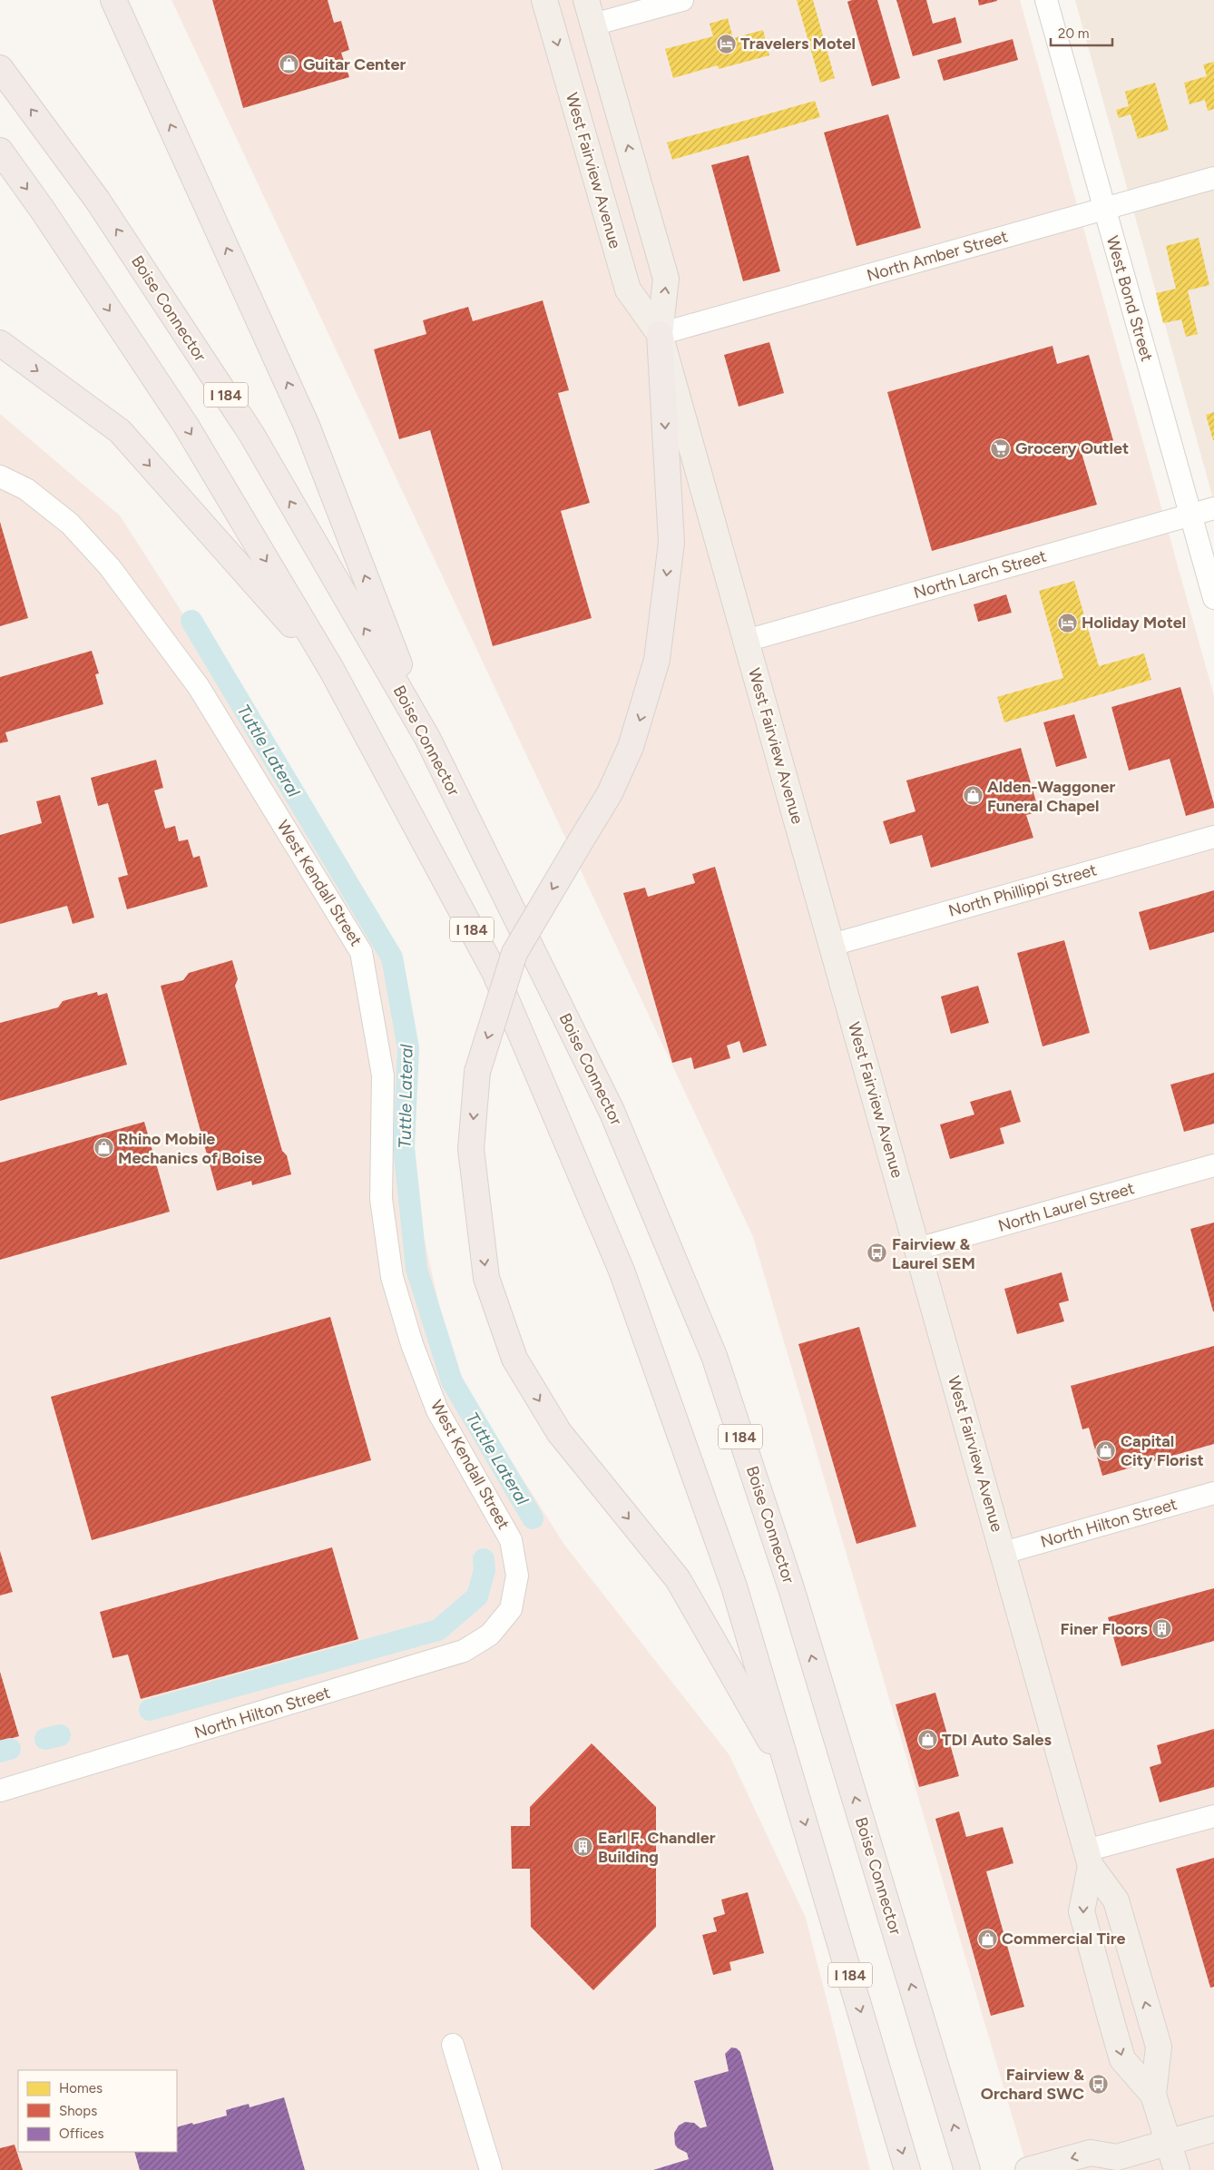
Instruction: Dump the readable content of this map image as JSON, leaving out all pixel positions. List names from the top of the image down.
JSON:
{
  "streets": {
    "highway": ["Boise Connector", "I 184"],
    "main road": ["West Fairview Avenue"],
    "street": [
      "North Amber Street",
      "West Bond Street",
      "North Larch Street",
      "West Kendall Street",
      "North Phillippi Street",
      "North Laurel Street",
      "North Hilton Street"
    ]
  },
  "crossings": [
    ["West Fairview Avenue", "North Amber Street"],
    ["West Fairview Avenue", "North Larch Street"],
    ["West Fairview Avenue", "North Phillippi Street"],
    ["West Fairview Avenue", "North Laurel Street"],
    ["West Fairview Avenue", "North Hilton Street"],
    ["North Amber Street", "West Bond Street"],
    ["West Bond Street", "North Larch Street"],
    ["West Kendall Street", "North Hilton Street"]
  ],
  "water": ["Tuttle Lateral"],
  "places": {
    "hotel": ["Travelers Motel", "Holiday Motel"],
    "shop": [
      "Guitar Center",
      "Alden-Waggoner Funeral Chapel",
      "Rhino Mobile Mechanics of Boise",
      "Capital City Florist",
      "TDI Auto Sales",
      "Commercial Tire"
    ],
    "supermarket": ["Grocery Outlet"],
    "bus stop": ["Fairview & Laurel SEM", "Fairview & Orchard SWC"],
    "building": ["Finer Floors", "Earl F. Chandler Building"]
  },
  "legend": ["Homes", "Shops", "Offices"],
  "scale_bar": "20 m"
}
